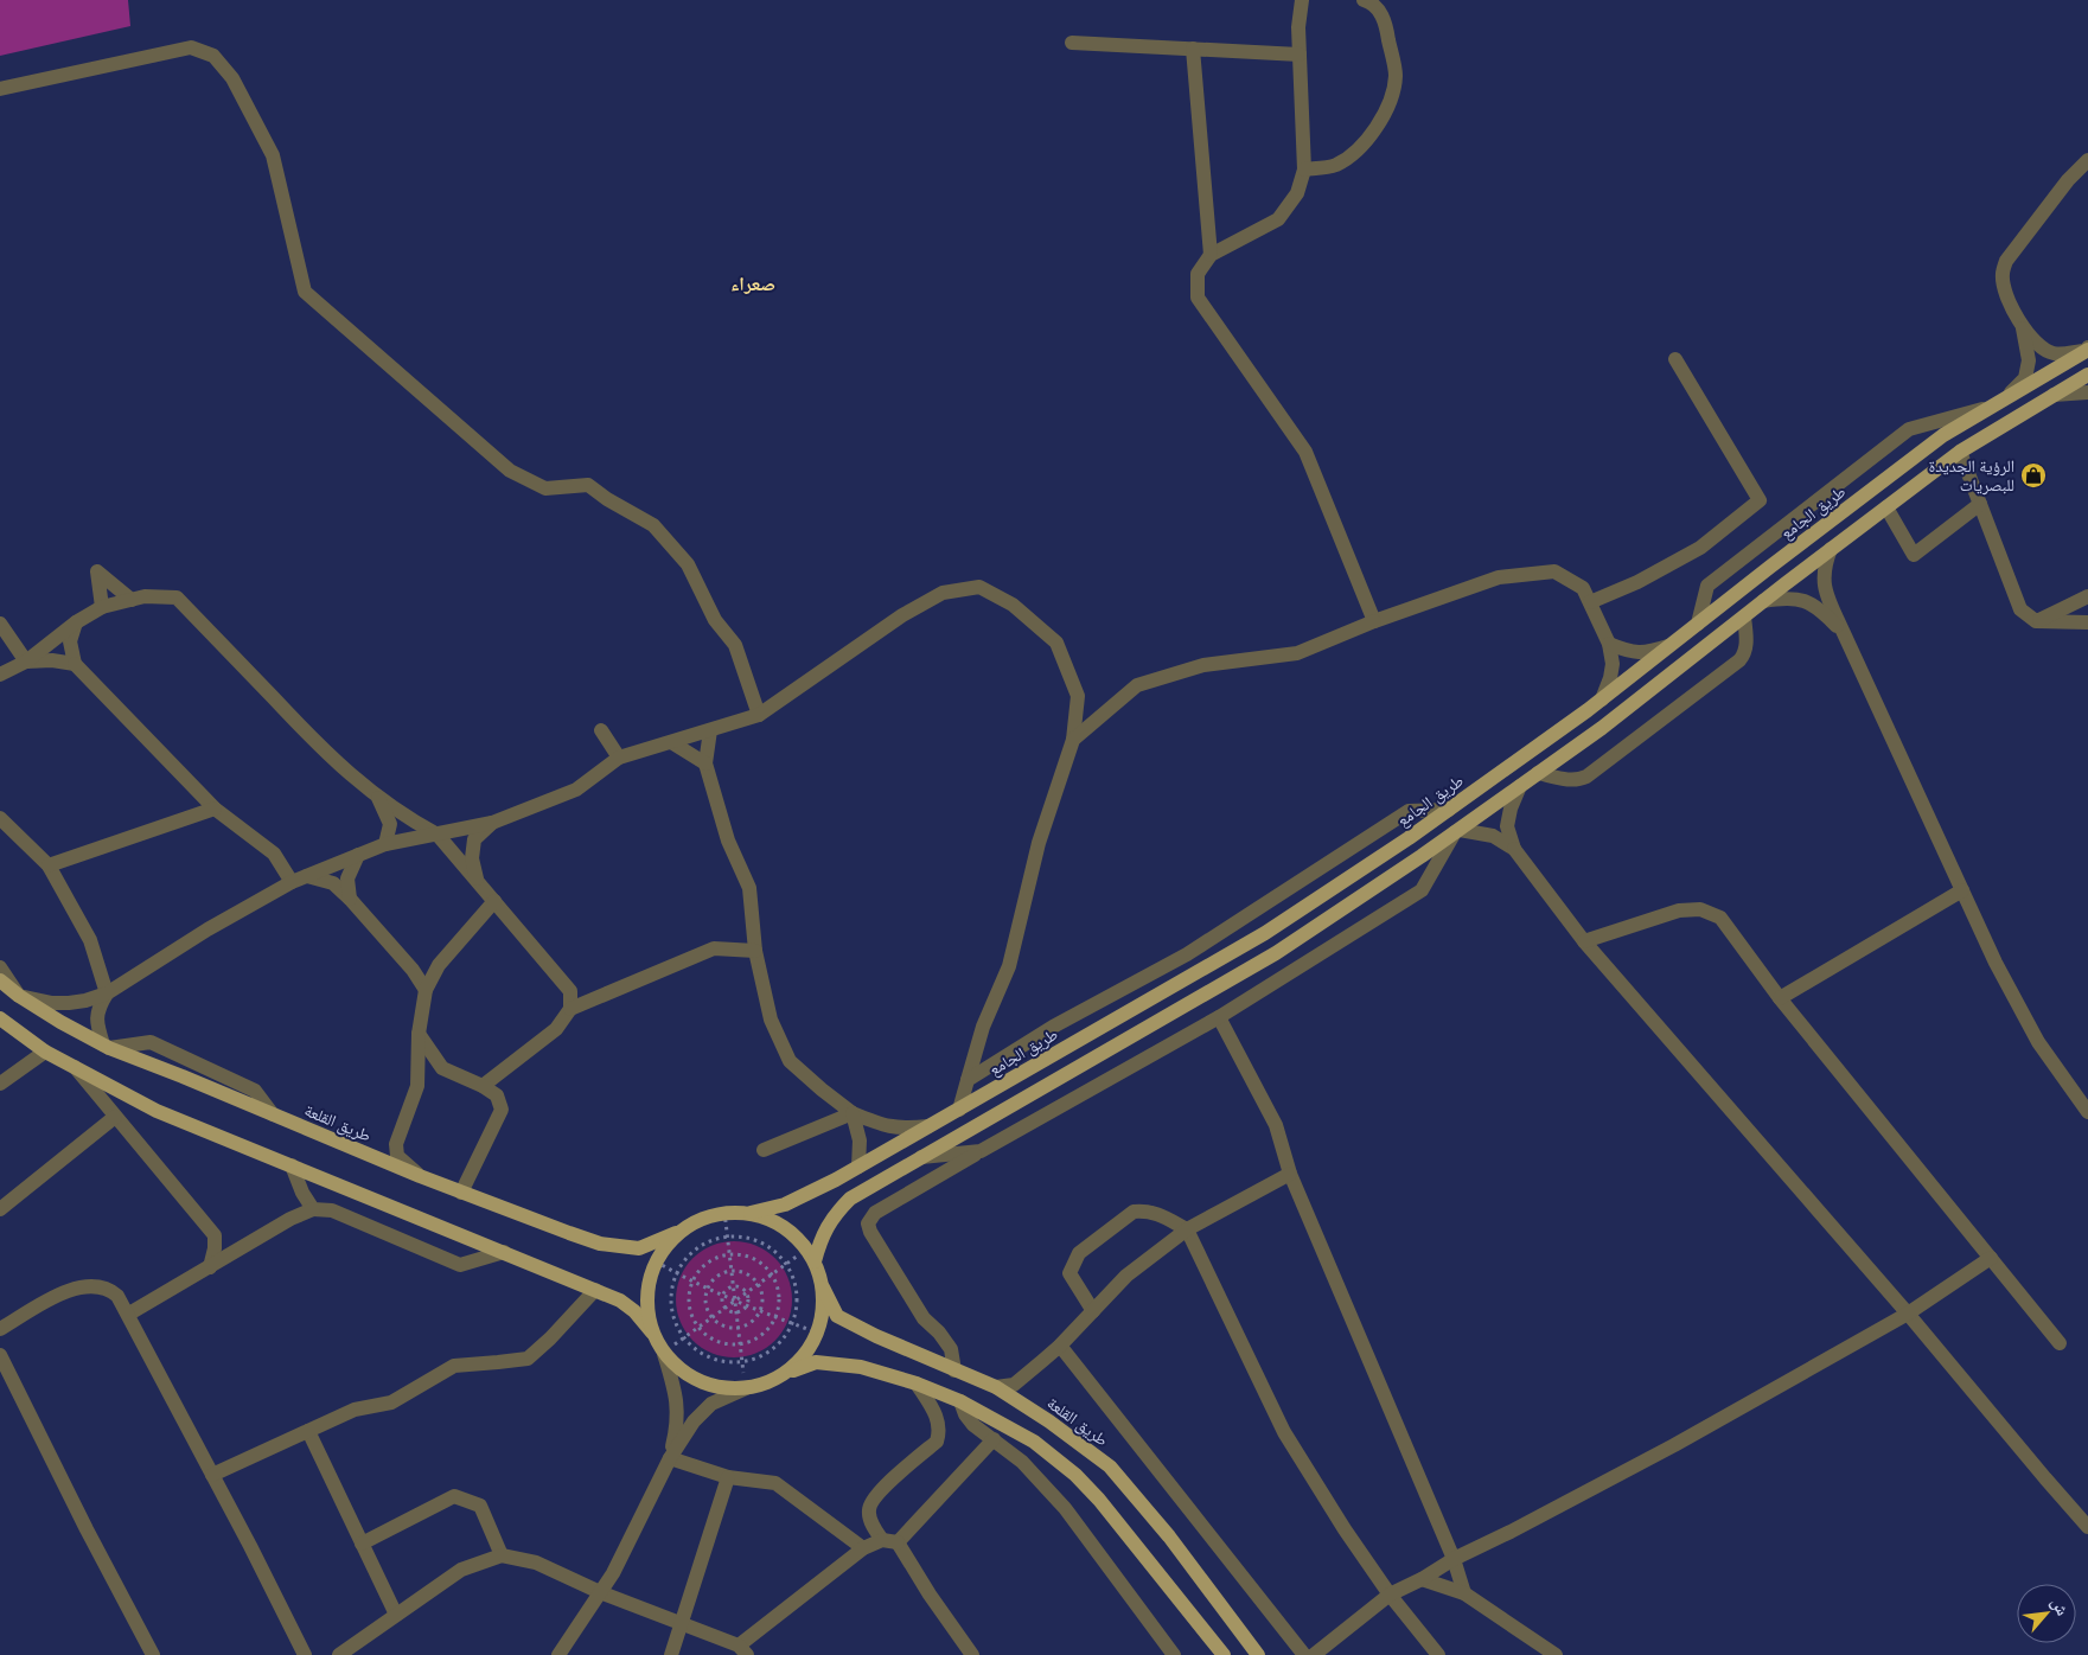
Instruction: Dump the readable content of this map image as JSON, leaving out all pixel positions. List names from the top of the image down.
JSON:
{
  "streets": {
    "main road": ["طريق الجامع", "طريق القلعة"]
  },
  "districts": ["صعراء"],
  "places": {
    "shop": ["الرؤية الجديدة للبصريات"]
  },
  "north": "top right"
}
